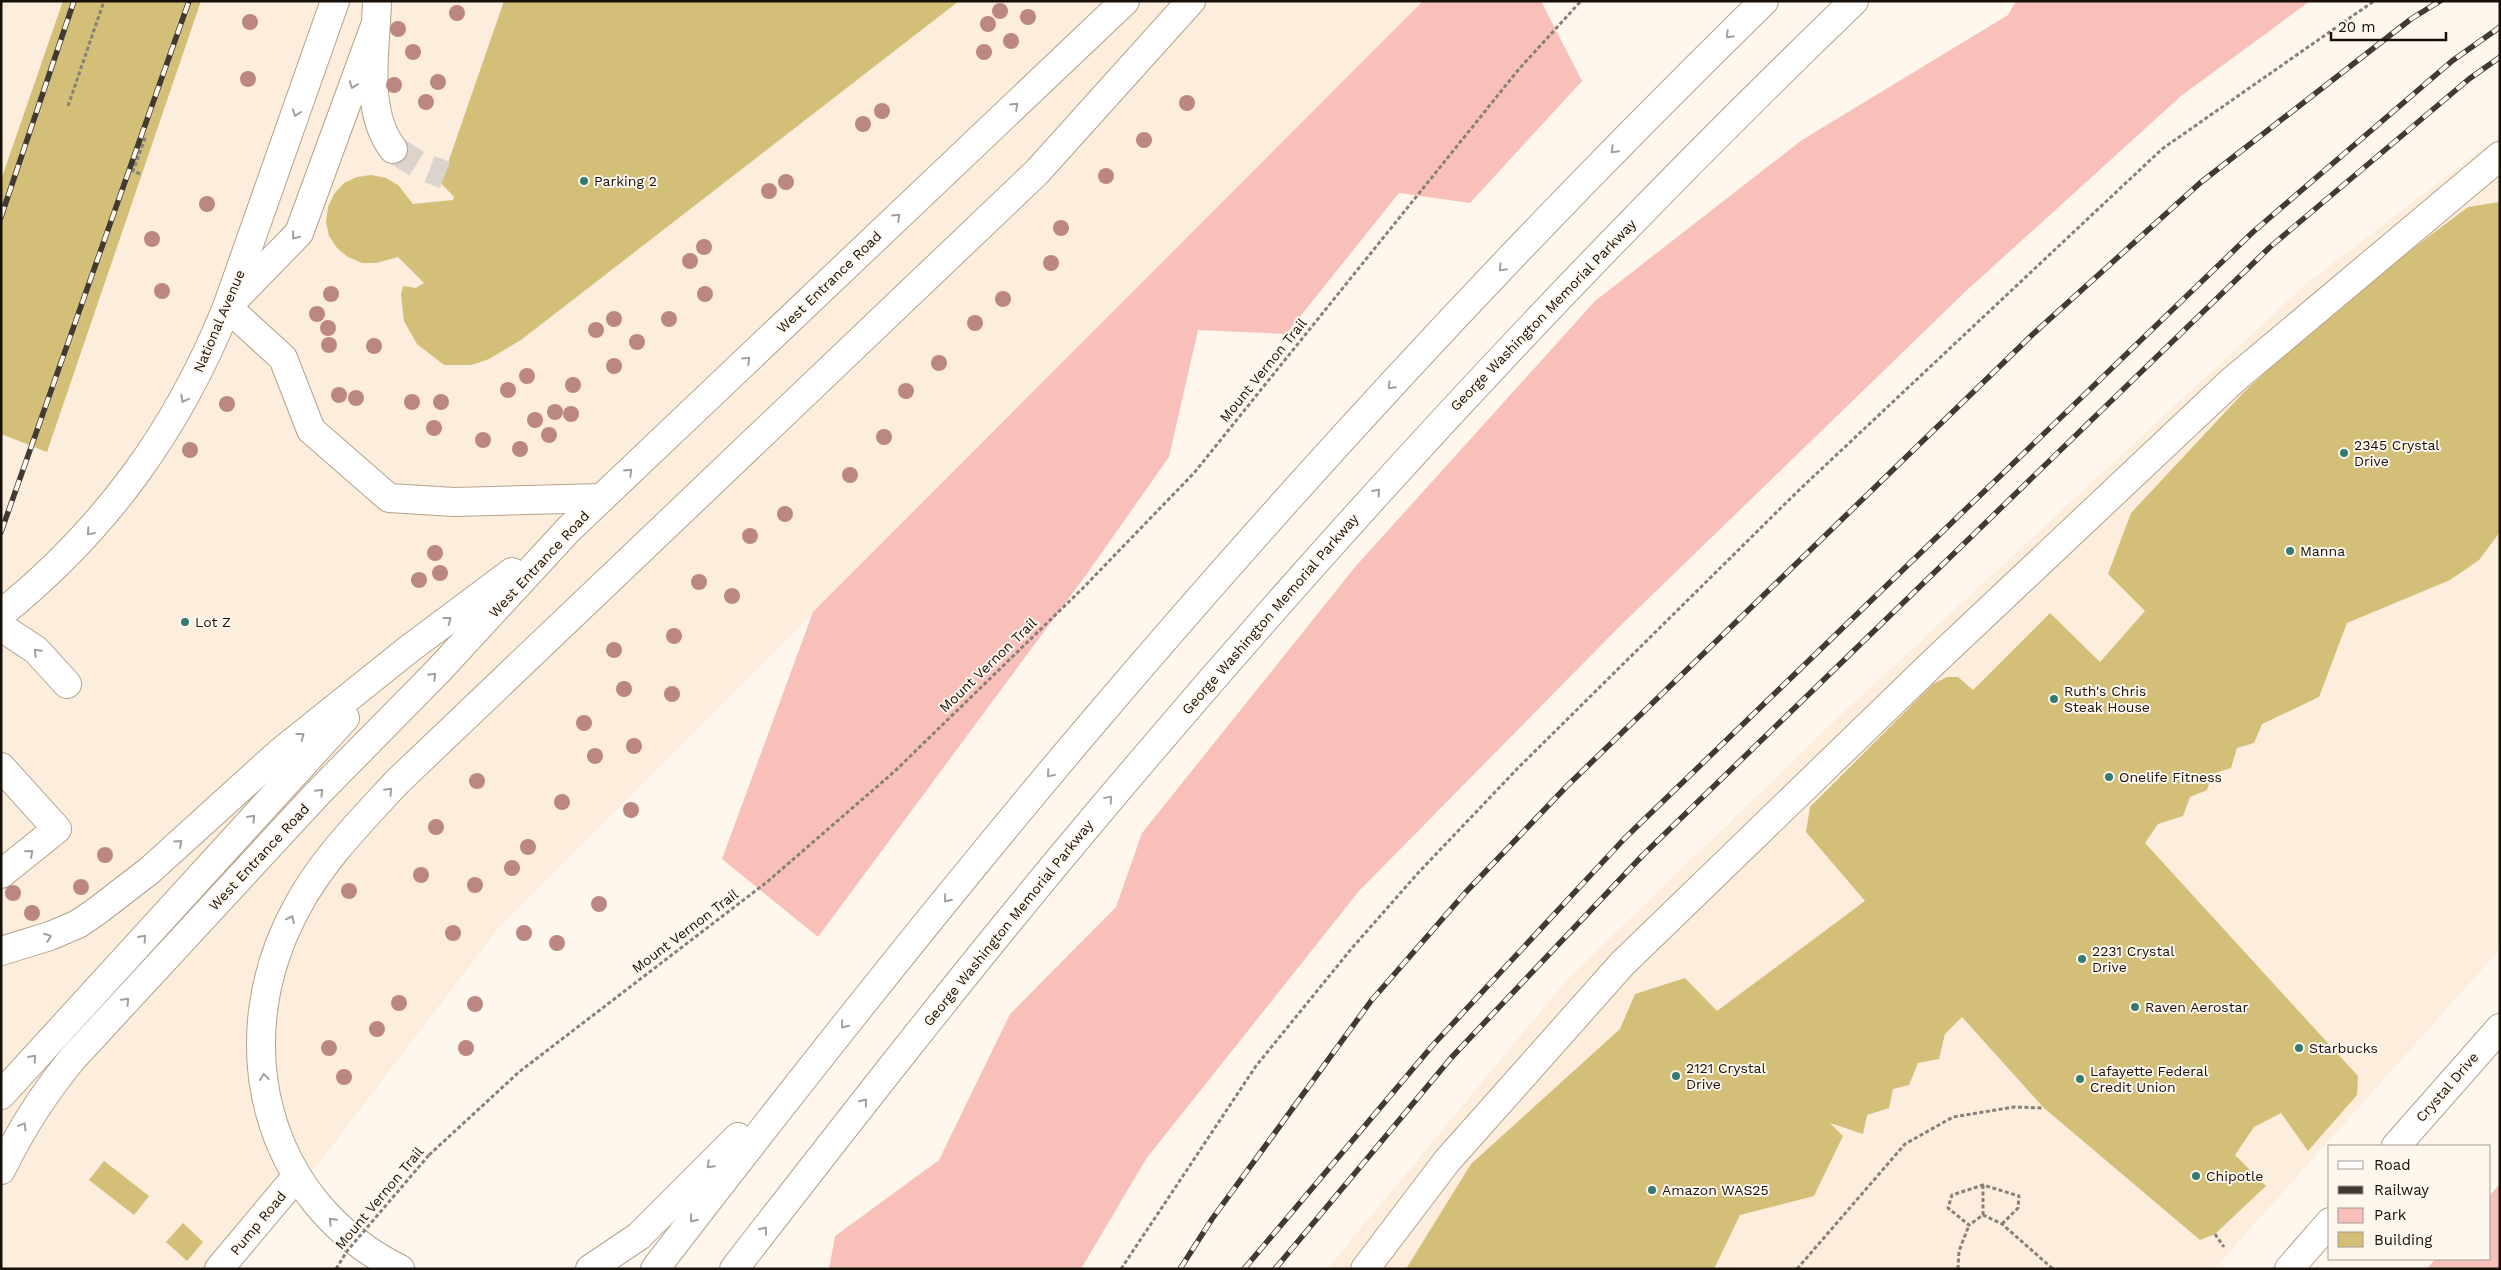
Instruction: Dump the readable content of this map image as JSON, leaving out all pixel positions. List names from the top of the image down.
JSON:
{
  "streets": {
    "main road": [
      "West Entrance Road",
      "George Washington Memorial Parkway",
      "National Avenue",
      "Crystal Drive",
      "Pump Road"
    ],
    "path": ["Mount Vernon Trail"]
  },
  "places": [
    "Parking 2",
    "2345 Crystal Drive",
    "Manna",
    "Lot Z",
    "Ruth's Chris Steak House",
    "Onelife Fitness",
    "2231 Crystal Drive",
    "Raven Aerostar",
    "Starbucks",
    "2121 Crystal Drive",
    "Lafayette Federal Credit Union",
    "Chipotle",
    "Amazon WAS25"
  ],
  "legend": [
    "Road",
    "Railway",
    "Park",
    "Building"
  ],
  "scale_bar": "20 m"
}
